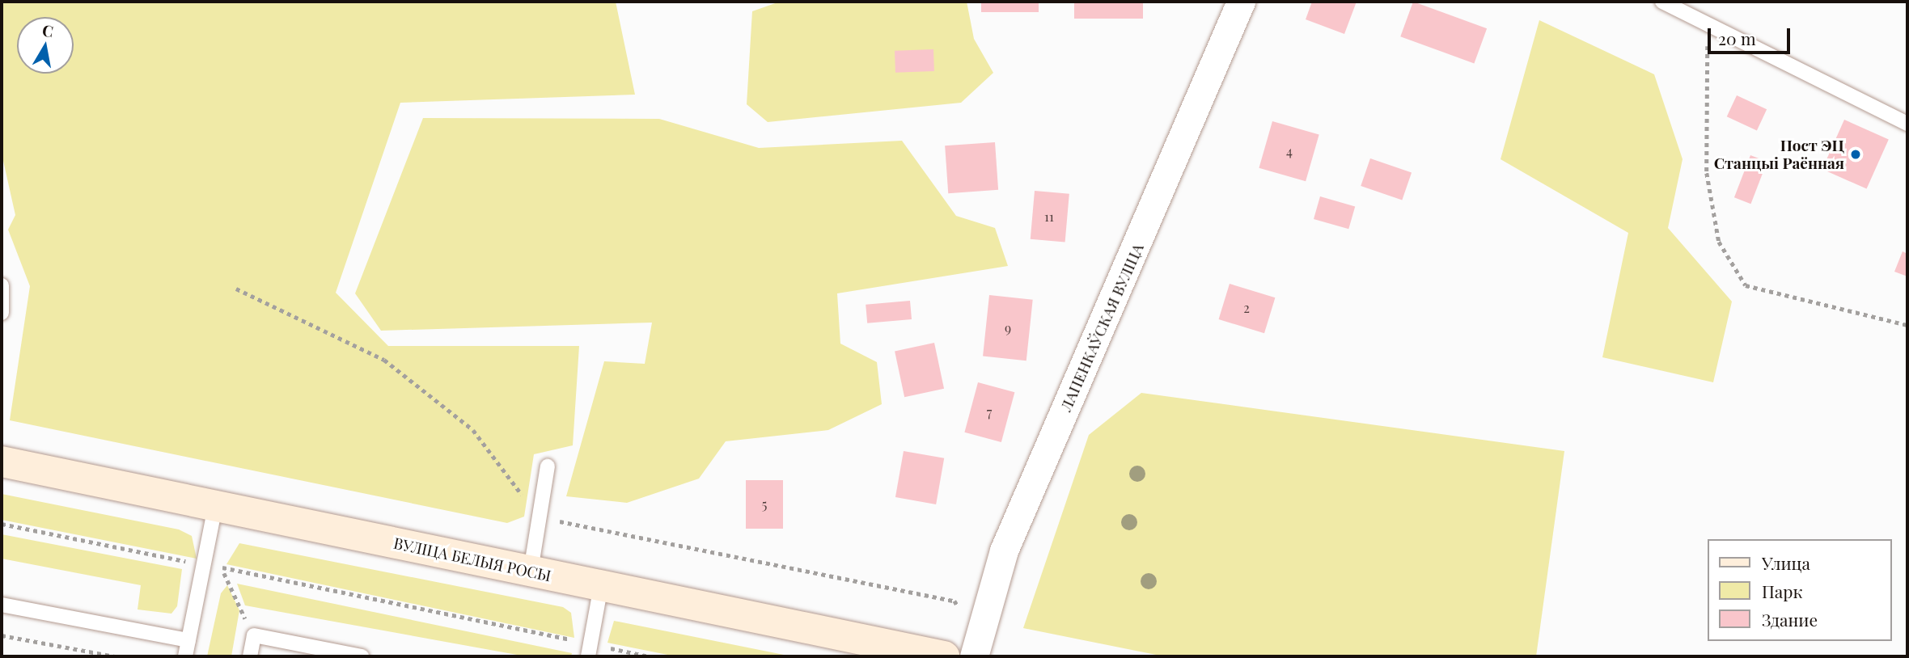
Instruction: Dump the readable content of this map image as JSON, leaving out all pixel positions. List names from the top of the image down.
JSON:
{
  "streets": {
    "main road": ["ВУЛІЦА БЕЛЫЯ РОСЫ"],
    "street": ["ЛАПЕНКАЎСКАЯ ВУЛІЦА"]
  },
  "places": ["Пост ЭЦ Станцыі Раённая"],
  "house_numbers": [
    "4",
    "11",
    "2",
    "9",
    "7",
    "5"
  ],
  "legend": ["Улица", "Парк", "Здание"],
  "scale_bar": "20 m",
  "north": "top"
}
